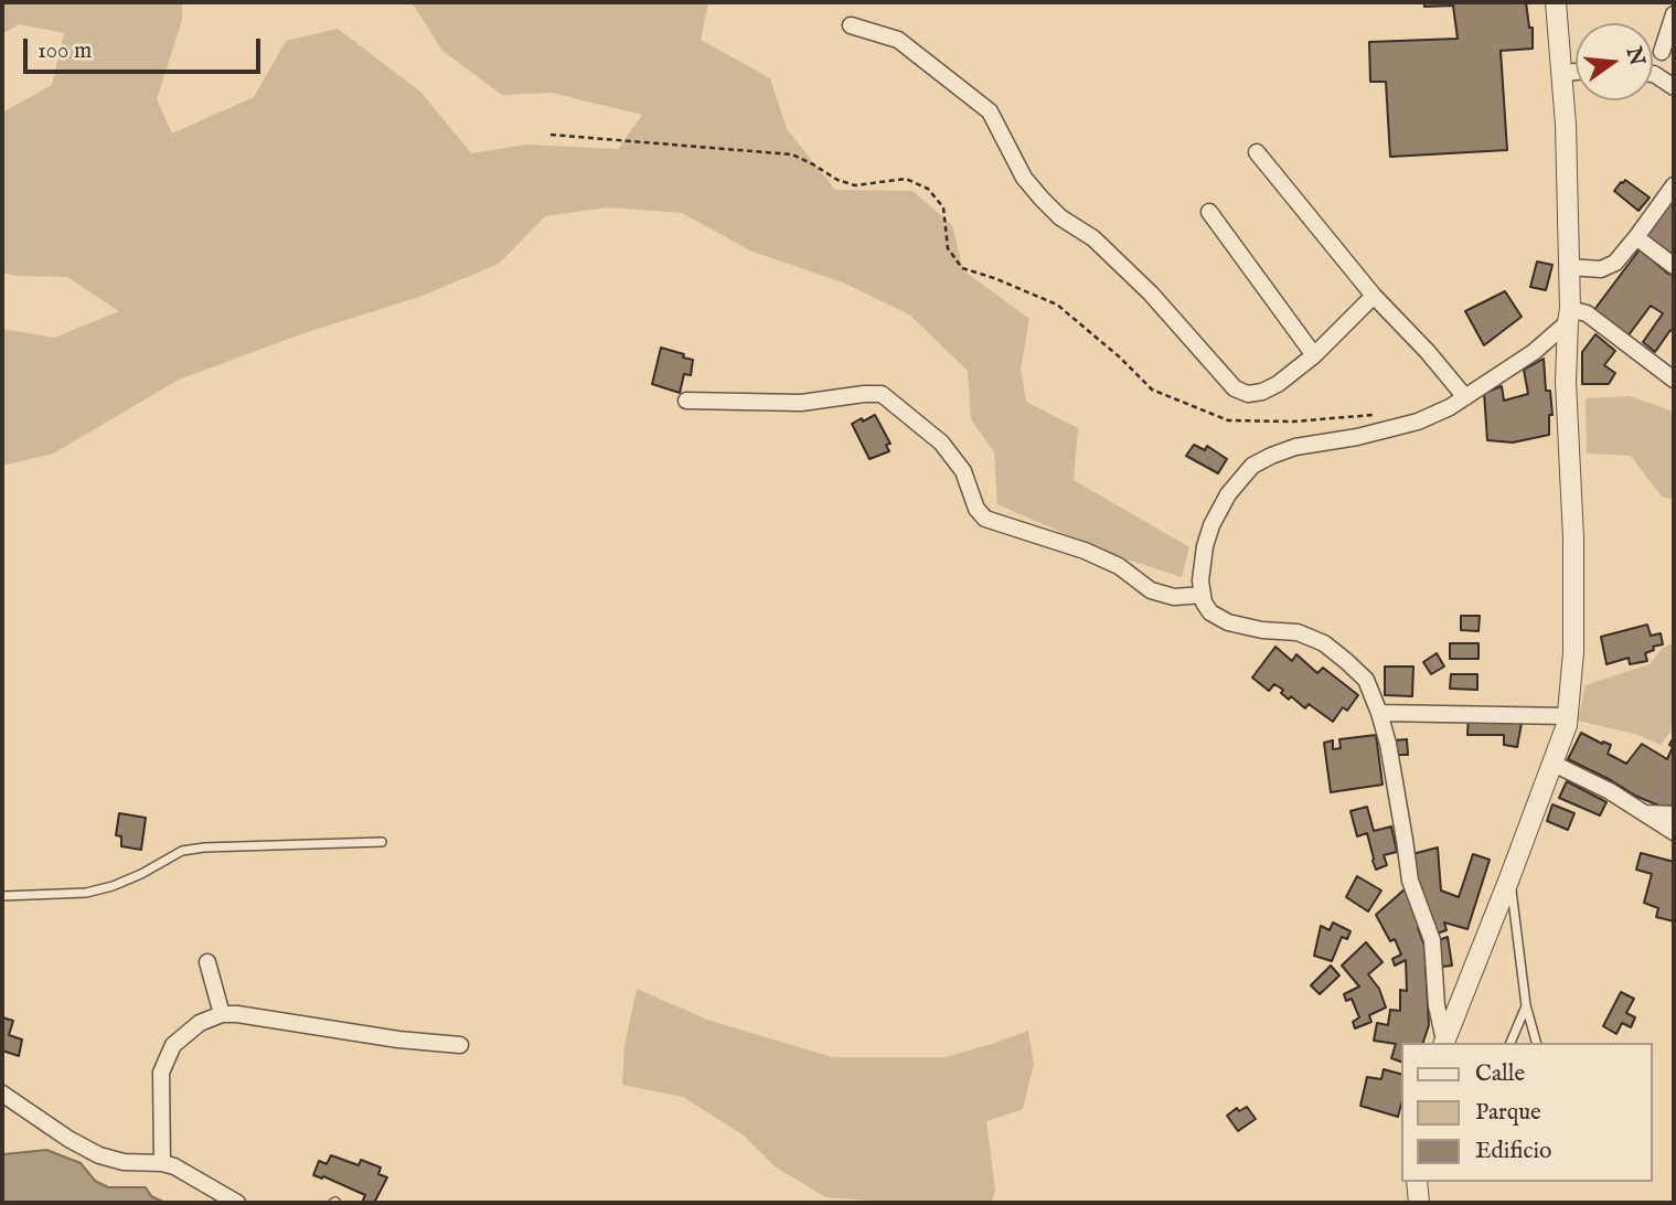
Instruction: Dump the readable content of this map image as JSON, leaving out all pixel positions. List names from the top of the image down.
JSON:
{
  "legend": ["Calle", "Parque", "Edificio"],
  "scale_bar": "100 m",
  "north": "right"
}
